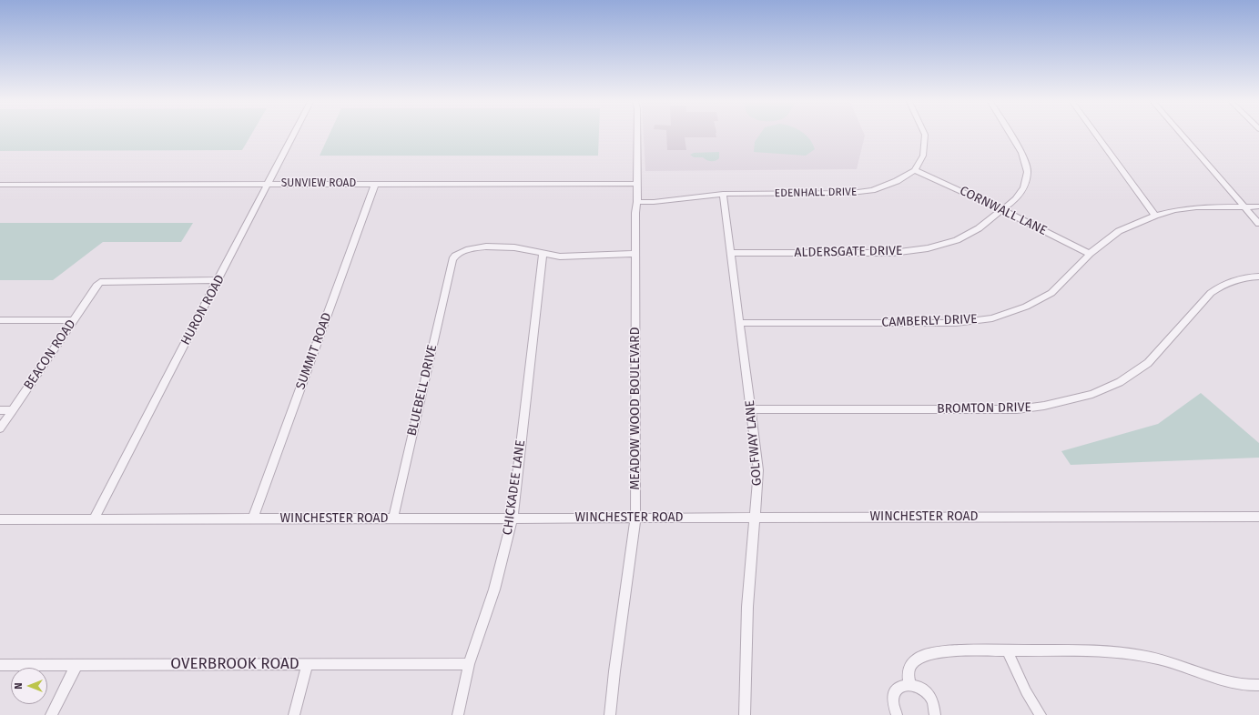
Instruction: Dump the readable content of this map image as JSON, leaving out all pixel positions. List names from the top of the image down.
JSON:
{
  "streets": {
    "street": [
      "SUNVIEW ROAD",
      "EDENHALL DRIVE",
      "CORNWALL LANE",
      "ALDERSGATE DRIVE",
      "HURON ROAD",
      "CAMBERLY DRIVE",
      "SUMMIT ROAD",
      "BEACON ROAD",
      "BLUEBELL DRIVE",
      "MEADOW WOOD BOULEVARD",
      "BROMTON DRIVE",
      "GOLFWAY LANE",
      "CHICKADEE LANE",
      "WINCHESTER ROAD",
      "OVERBROOK ROAD"
    ]
  },
  "crossings": [
    ["SUNVIEW ROAD", "HURON ROAD"],
    ["SUNVIEW ROAD", "SUMMIT ROAD"],
    ["SUNVIEW ROAD", "MEADOW WOOD BOULEVARD"],
    ["EDENHALL DRIVE", "CORNWALL LANE"],
    ["EDENHALL DRIVE", "MEADOW WOOD BOULEVARD"],
    ["EDENHALL DRIVE", "GOLFWAY LANE"],
    ["CORNWALL LANE", "ALDERSGATE DRIVE"],
    ["CORNWALL LANE", "CAMBERLY DRIVE"],
    ["ALDERSGATE DRIVE", "GOLFWAY LANE"],
    ["HURON ROAD", "BEACON ROAD"],
    ["HURON ROAD", "WINCHESTER ROAD"],
    ["CAMBERLY DRIVE", "GOLFWAY LANE"],
    ["SUMMIT ROAD", "WINCHESTER ROAD"],
    ["BLUEBELL DRIVE", "CHICKADEE LANE"],
    ["BLUEBELL DRIVE", "WINCHESTER ROAD"],
    ["MEADOW WOOD BOULEVARD", "WINCHESTER ROAD"],
    ["BROMTON DRIVE", "GOLFWAY LANE"],
    ["GOLFWAY LANE", "WINCHESTER ROAD"],
    ["CHICKADEE LANE", "WINCHESTER ROAD"],
    ["CHICKADEE LANE", "OVERBROOK ROAD"]
  ],
  "north": "left"
}
